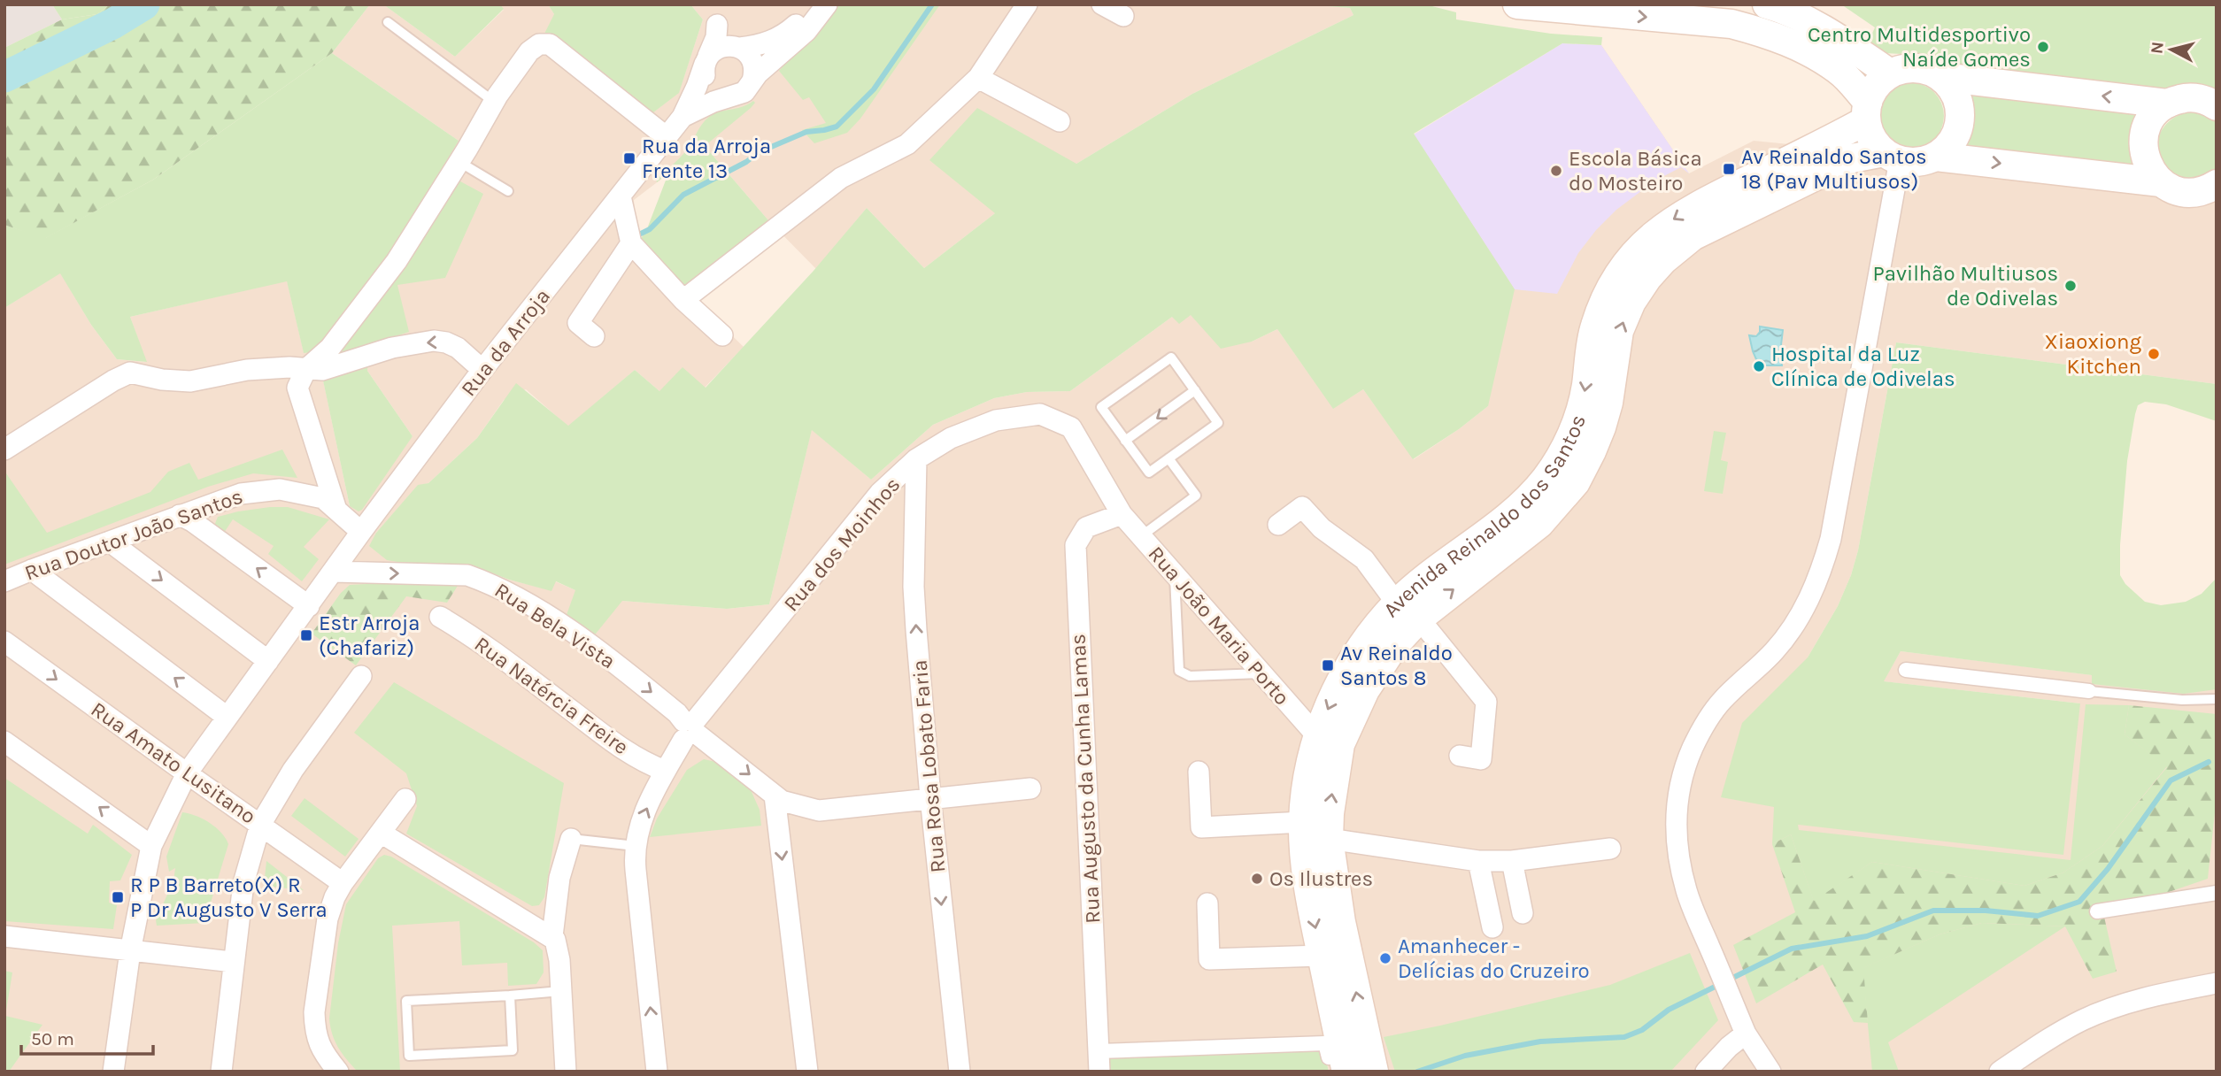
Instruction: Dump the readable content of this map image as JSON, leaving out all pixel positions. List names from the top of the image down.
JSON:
{
  "streets": {
    "main road": ["Avenida Reinaldo dos Santos"],
    "street": [
      "Rua da Arroja",
      "Rua Doutor João Santos",
      "Rua dos Moinhos",
      "Rua Bela Vista",
      "Rua João Maria Porto",
      "Rua Natércia Freire",
      "Rua Amato Lusitano",
      "Rua Rosa Lobato Faria",
      "Rua Augusto da Cunha Lamas"
    ]
  },
  "crossings": [
    ["Rua da Arroja", "Rua Doutor João Santos"],
    ["Rua da Arroja", "Rua Bela Vista"],
    ["Rua da Arroja", "Rua Amato Lusitano"],
    ["Avenida Reinaldo dos Santos", "Rua João Maria Porto"],
    ["Rua dos Moinhos", "Rua Bela Vista"],
    ["Rua dos Moinhos", "Rua João Maria Porto"],
    ["Rua dos Moinhos", "Rua Natércia Freire"],
    ["Rua dos Moinhos", "Rua Rosa Lobato Faria"],
    ["Rua dos Moinhos", "Rua Augusto da Cunha Lamas"],
    ["Rua Bela Vista", "Rua Rosa Lobato Faria"],
    ["Rua João Maria Porto", "Rua Augusto da Cunha Lamas"]
  ],
  "one_way": ["Rua Bela Vista"],
  "places": {
    "other": [
      "Centro Multidesportivo Naíde Gomes",
      "Escola Básica do Mosteiro",
      "Pavilhão Multiusos de Odivelas",
      "Xiaoxiong Kitchen",
      "Hospital da Luz Clínica de Odivelas",
      "Os Ilustres",
      "Amanhecer - Delícias do Cruzeiro"
    ],
    "transit": [
      "Rua da Arroja Frente 13",
      "Av Reinaldo Santos 18 (Pav Multiusos)",
      "Estr Arroja (Chafariz)",
      "Av Reinaldo Santos 8",
      "R P B Barreto(X) R P Dr Augusto V Serra"
    ]
  },
  "scale_bar": "50 m",
  "north": "left"
}
